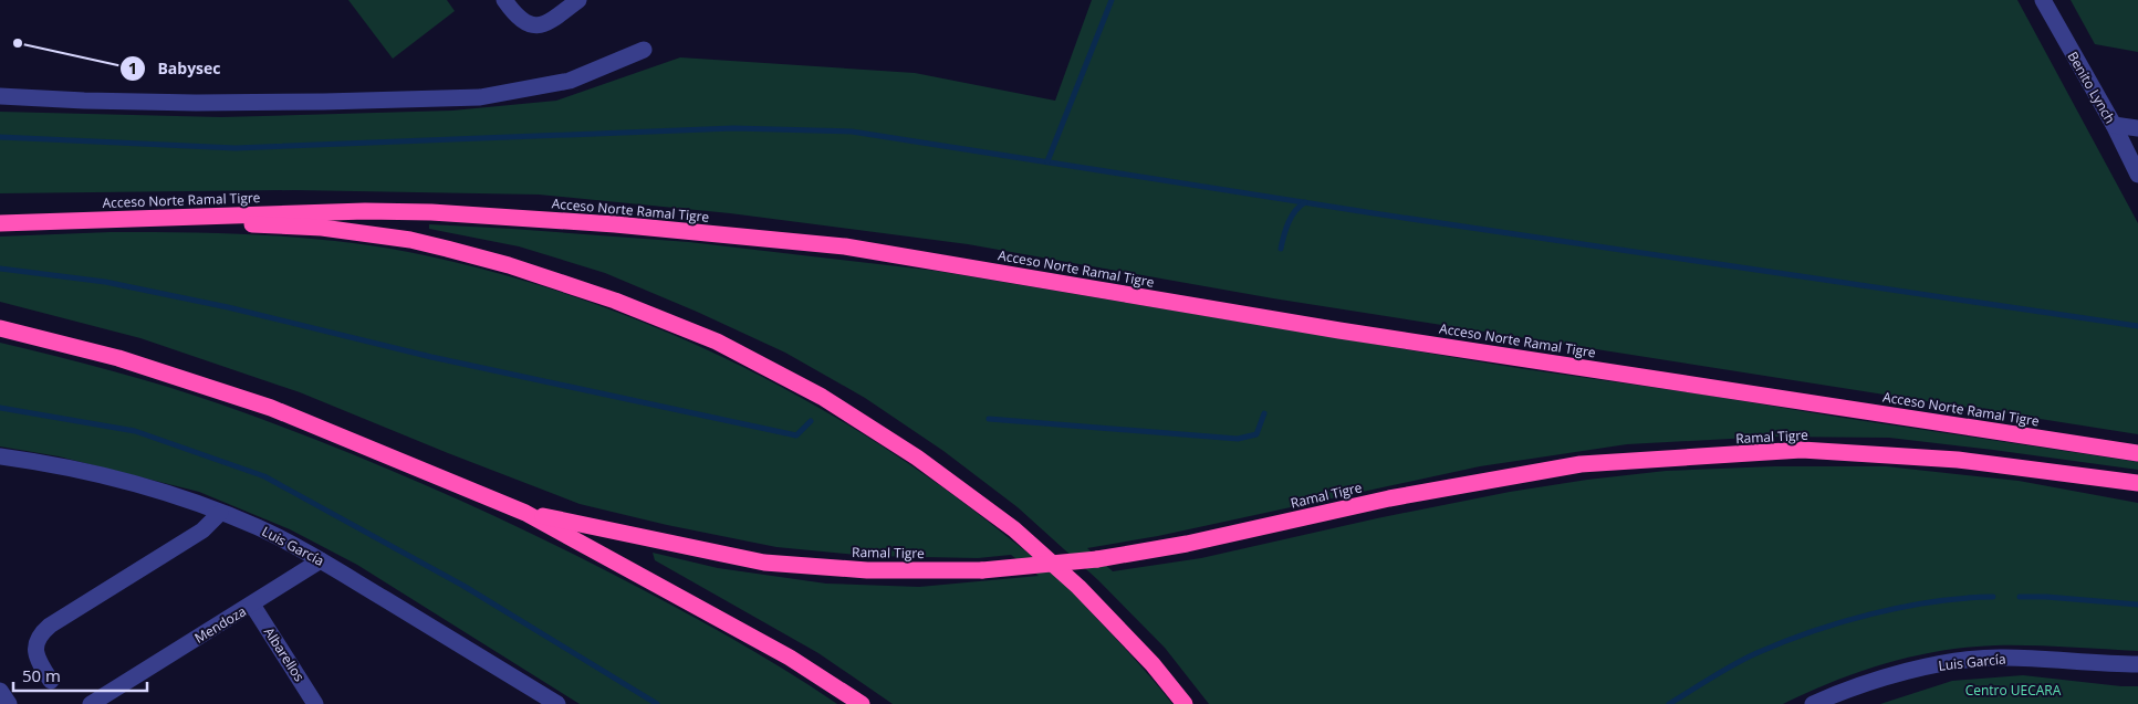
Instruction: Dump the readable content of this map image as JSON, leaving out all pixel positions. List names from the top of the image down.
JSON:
{
  "streets": {
    "highway": ["Acceso Norte Ramal Tigre", "Ramal Tigre"],
    "street": [
      "Benito Lynch",
      "Luis García",
      "Mendoza",
      "Albarellos"
    ]
  },
  "crossings": [
    ["Luis García", "Mendoza"],
    ["Mendoza", "Albarellos"]
  ],
  "parks": ["Centro UECARA"],
  "places": ["Babysec"],
  "scale_bar": "50 m"
}
